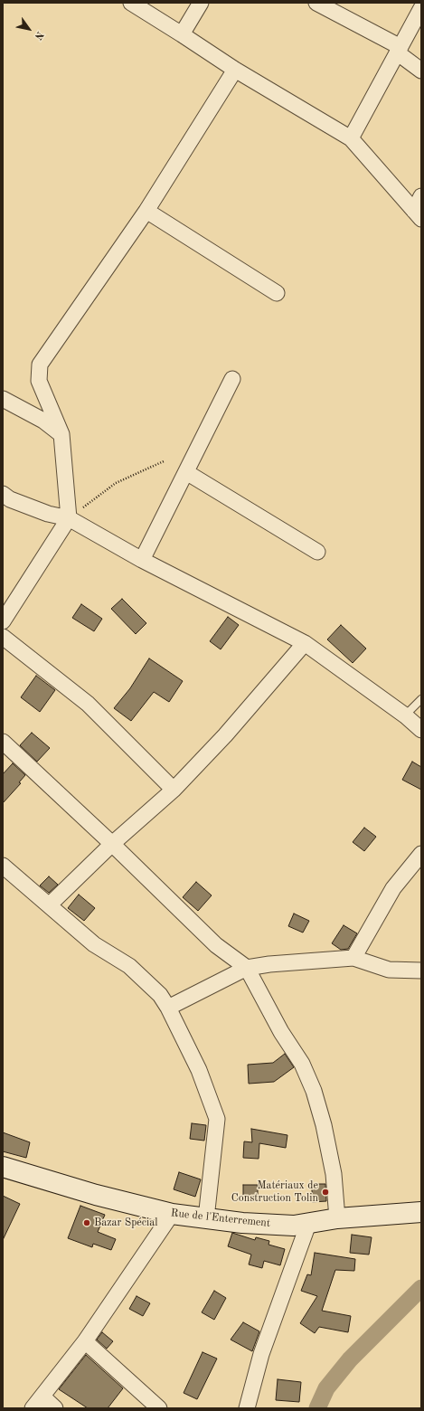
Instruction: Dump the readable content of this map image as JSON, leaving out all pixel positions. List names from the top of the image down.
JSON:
{
  "streets": {
    "street": ["Rue de l'Enterrement"]
  },
  "places": ["Matériaux de Construction Tolin", "Bazar Spécial"],
  "north": "bottom right"
}
